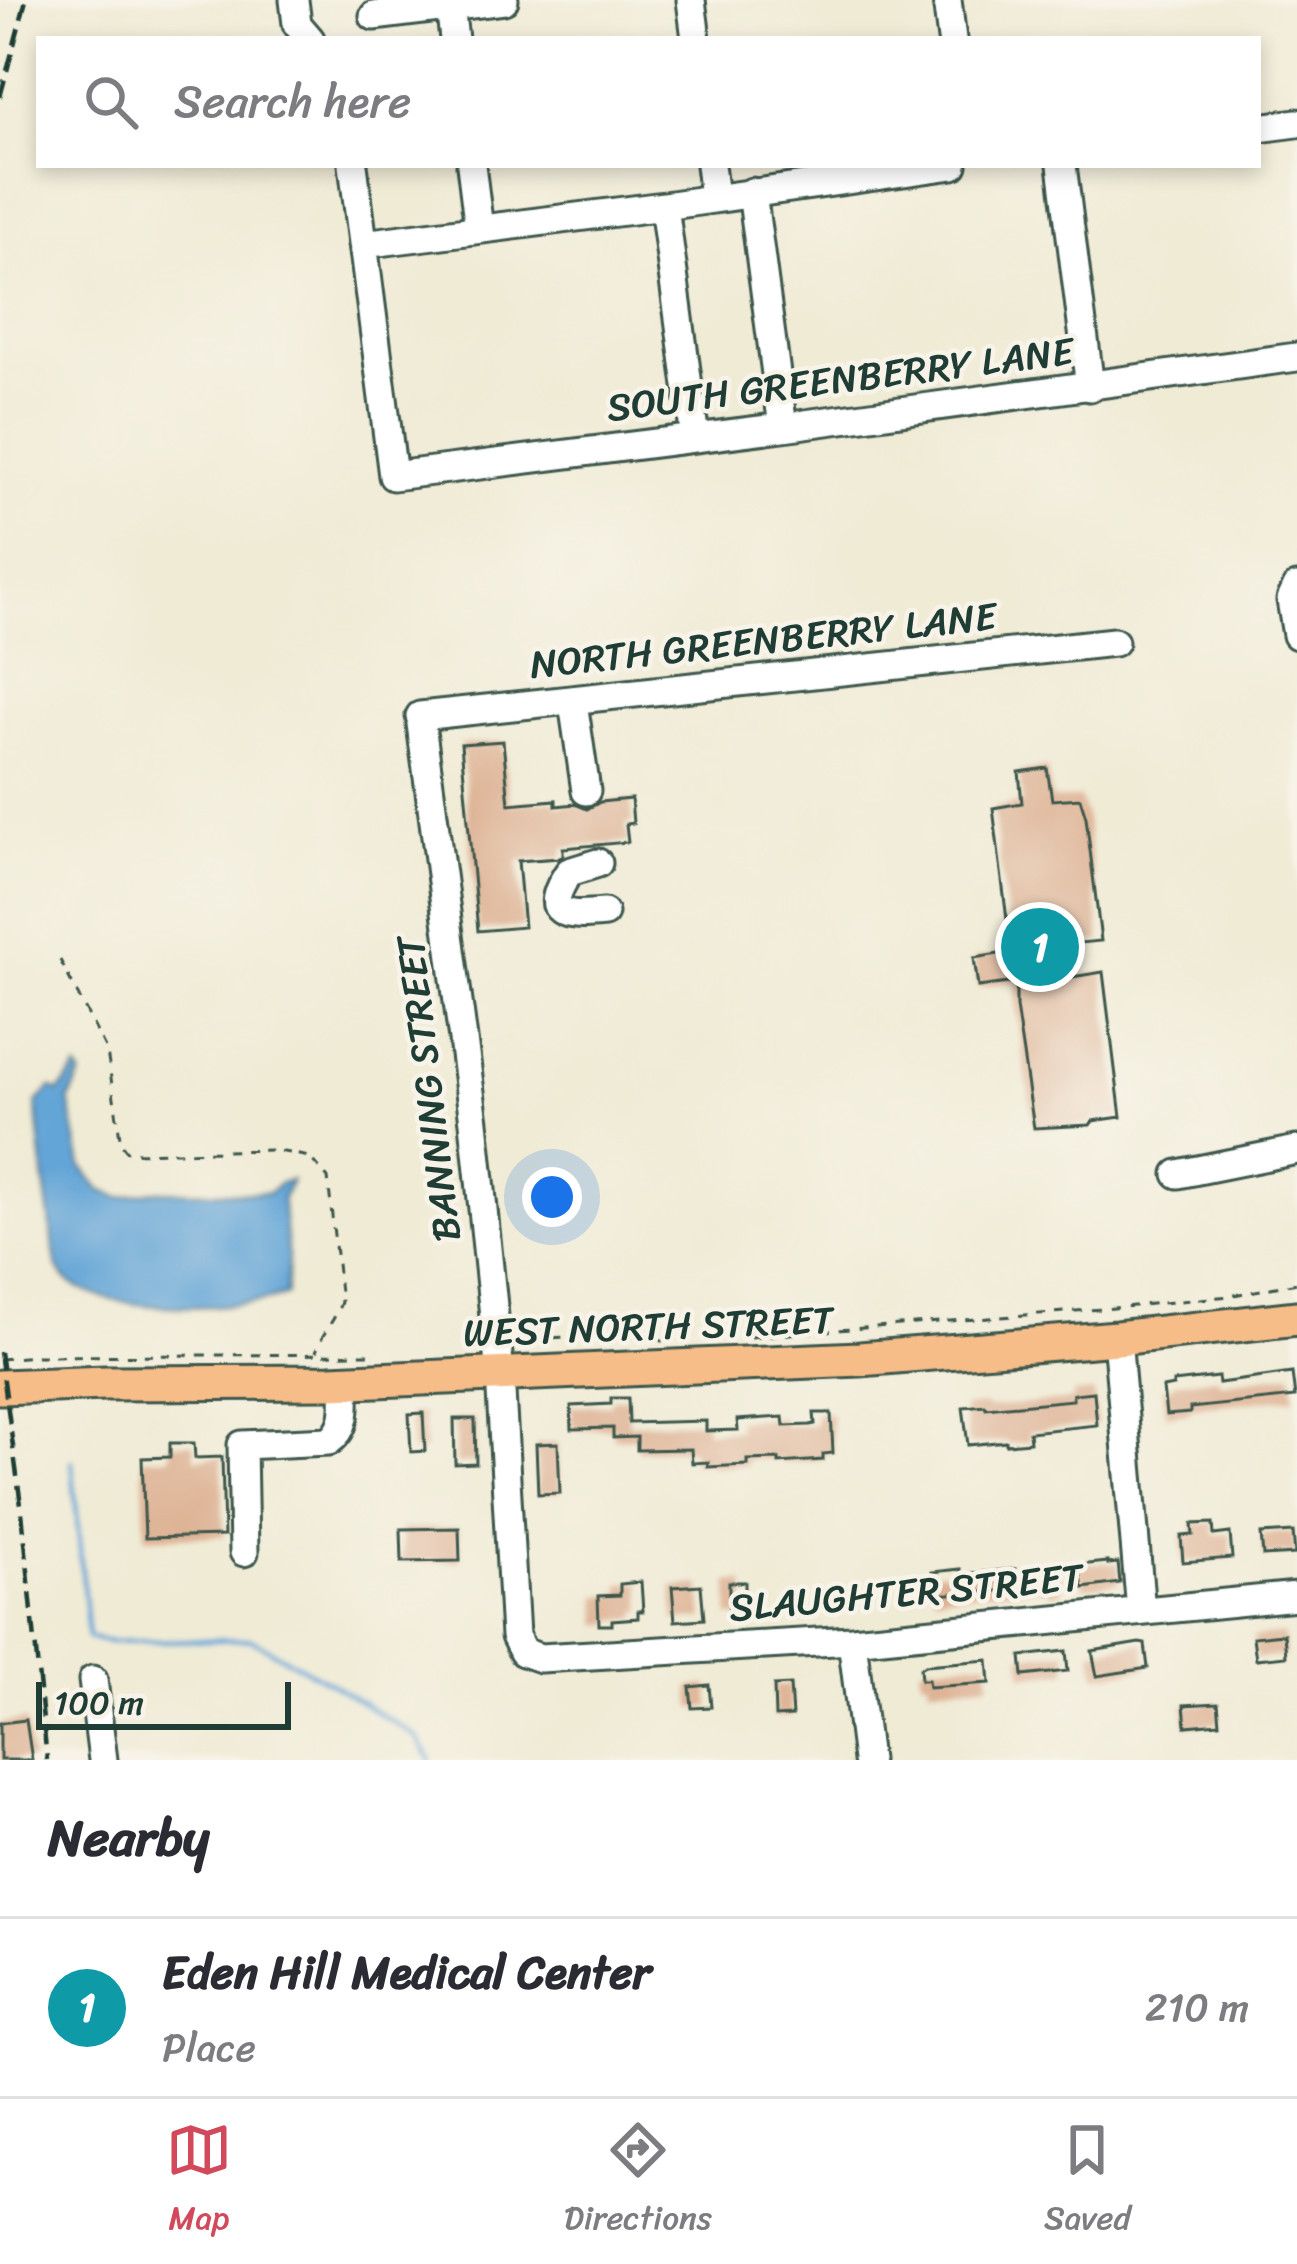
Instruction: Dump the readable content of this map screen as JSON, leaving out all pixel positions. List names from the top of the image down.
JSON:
{
  "streets": {
    "main road": ["WEST NORTH STREET"],
    "street": [
      "SOUTH GREENBERRY LANE",
      "NORTH GREENBERRY LANE",
      "BANNING STREET",
      "SLAUGHTER STREET"
    ]
  },
  "crossings": [
    ["NORTH GREENBERRY LANE", "BANNING STREET"],
    ["BANNING STREET", "WEST NORTH STREET"],
    ["BANNING STREET", "SLAUGHTER STREET"]
  ],
  "scale_bar": "100 m",
  "page": {
    "search": "Search here",
    "pins": "1",
    "scale": "100 m",
    "heading": "Nearby",
    "list": [
      {
        "mark": "1",
        "name": "Eden Hill Medical Center",
        "note": "Place",
        "value": "210 m"
      }
    ],
    "nav": ["Map", "Directions", "Saved"]
  }
}
